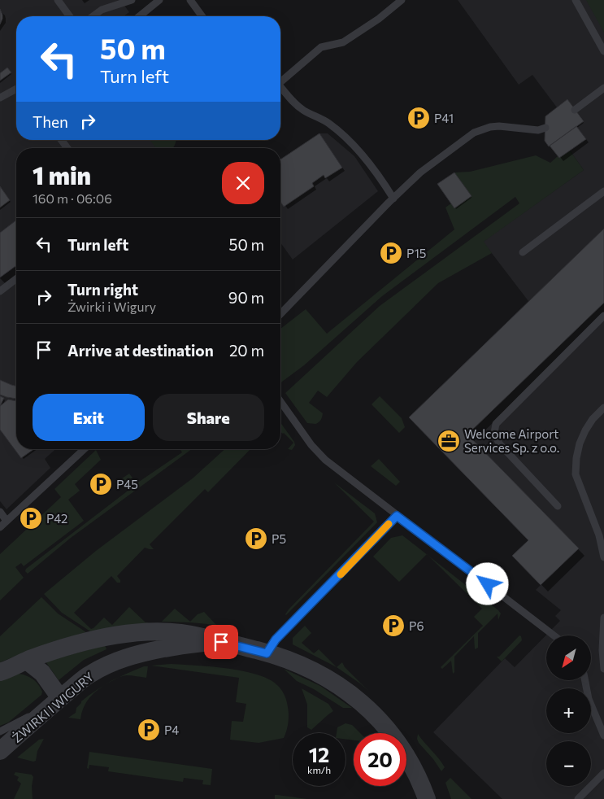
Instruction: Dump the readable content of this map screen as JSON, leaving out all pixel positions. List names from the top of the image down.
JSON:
{
  "streets": {
    "street": ["ŻWIRKI I WIGURY"]
  },
  "places": {
    "parking": [
      "P41",
      "P15",
      "P45",
      "P42",
      "P5",
      "P6",
      "P4"
    ],
    "office": ["Welcome Airport Services Sp. z o.o."]
  },
  "north": "bottom left",
  "page": {
    "turn": ["50 m", "Turn left"],
    "then": "Then",
    "heading": ["1 min", "160 m · 06:06"],
    "list": [
      {
        "name": "Turn left",
        "value": "50 m"
      },
      {
        "name": "Turn right",
        "note": "Żwirki i Wigury",
        "value": "90 m"
      },
      {
        "name": "Arrive at destination",
        "value": "20 m"
      }
    ],
    "buttons": ["Exit", "Share"],
    "map_buttons": ["+", "−"],
    "speed": "12 km/h",
    "limit": "20"
  }
}
